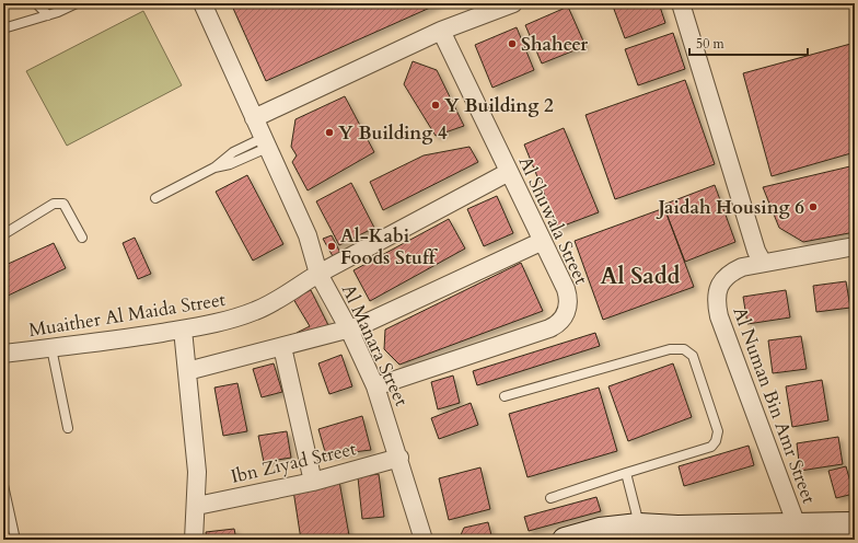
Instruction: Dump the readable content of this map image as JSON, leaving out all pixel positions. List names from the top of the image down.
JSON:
{
  "streets": {
    "street": [
      "Al Shuwala Street",
      "Muaither Al Maida Street",
      "Al Manara Street",
      "Al Numan Bin Amr Street",
      "Ibn Ziyad Street"
    ]
  },
  "crossings": [
    ["Al Shuwala Street", "Muaither Al Maida Street"],
    ["Al Shuwala Street", "Al Manara Street"],
    ["Muaither Al Maida Street", "Al Manara Street"],
    ["Al Manara Street", "Ibn Ziyad Street"]
  ],
  "districts": ["Al Sadd"],
  "places": [
    "Shaheer",
    "Y Building 2",
    "Y Building 4",
    "Jaidah Housing 6",
    "Al-Kabi Foods Stuff"
  ],
  "scale_bar": "50 m"
}
